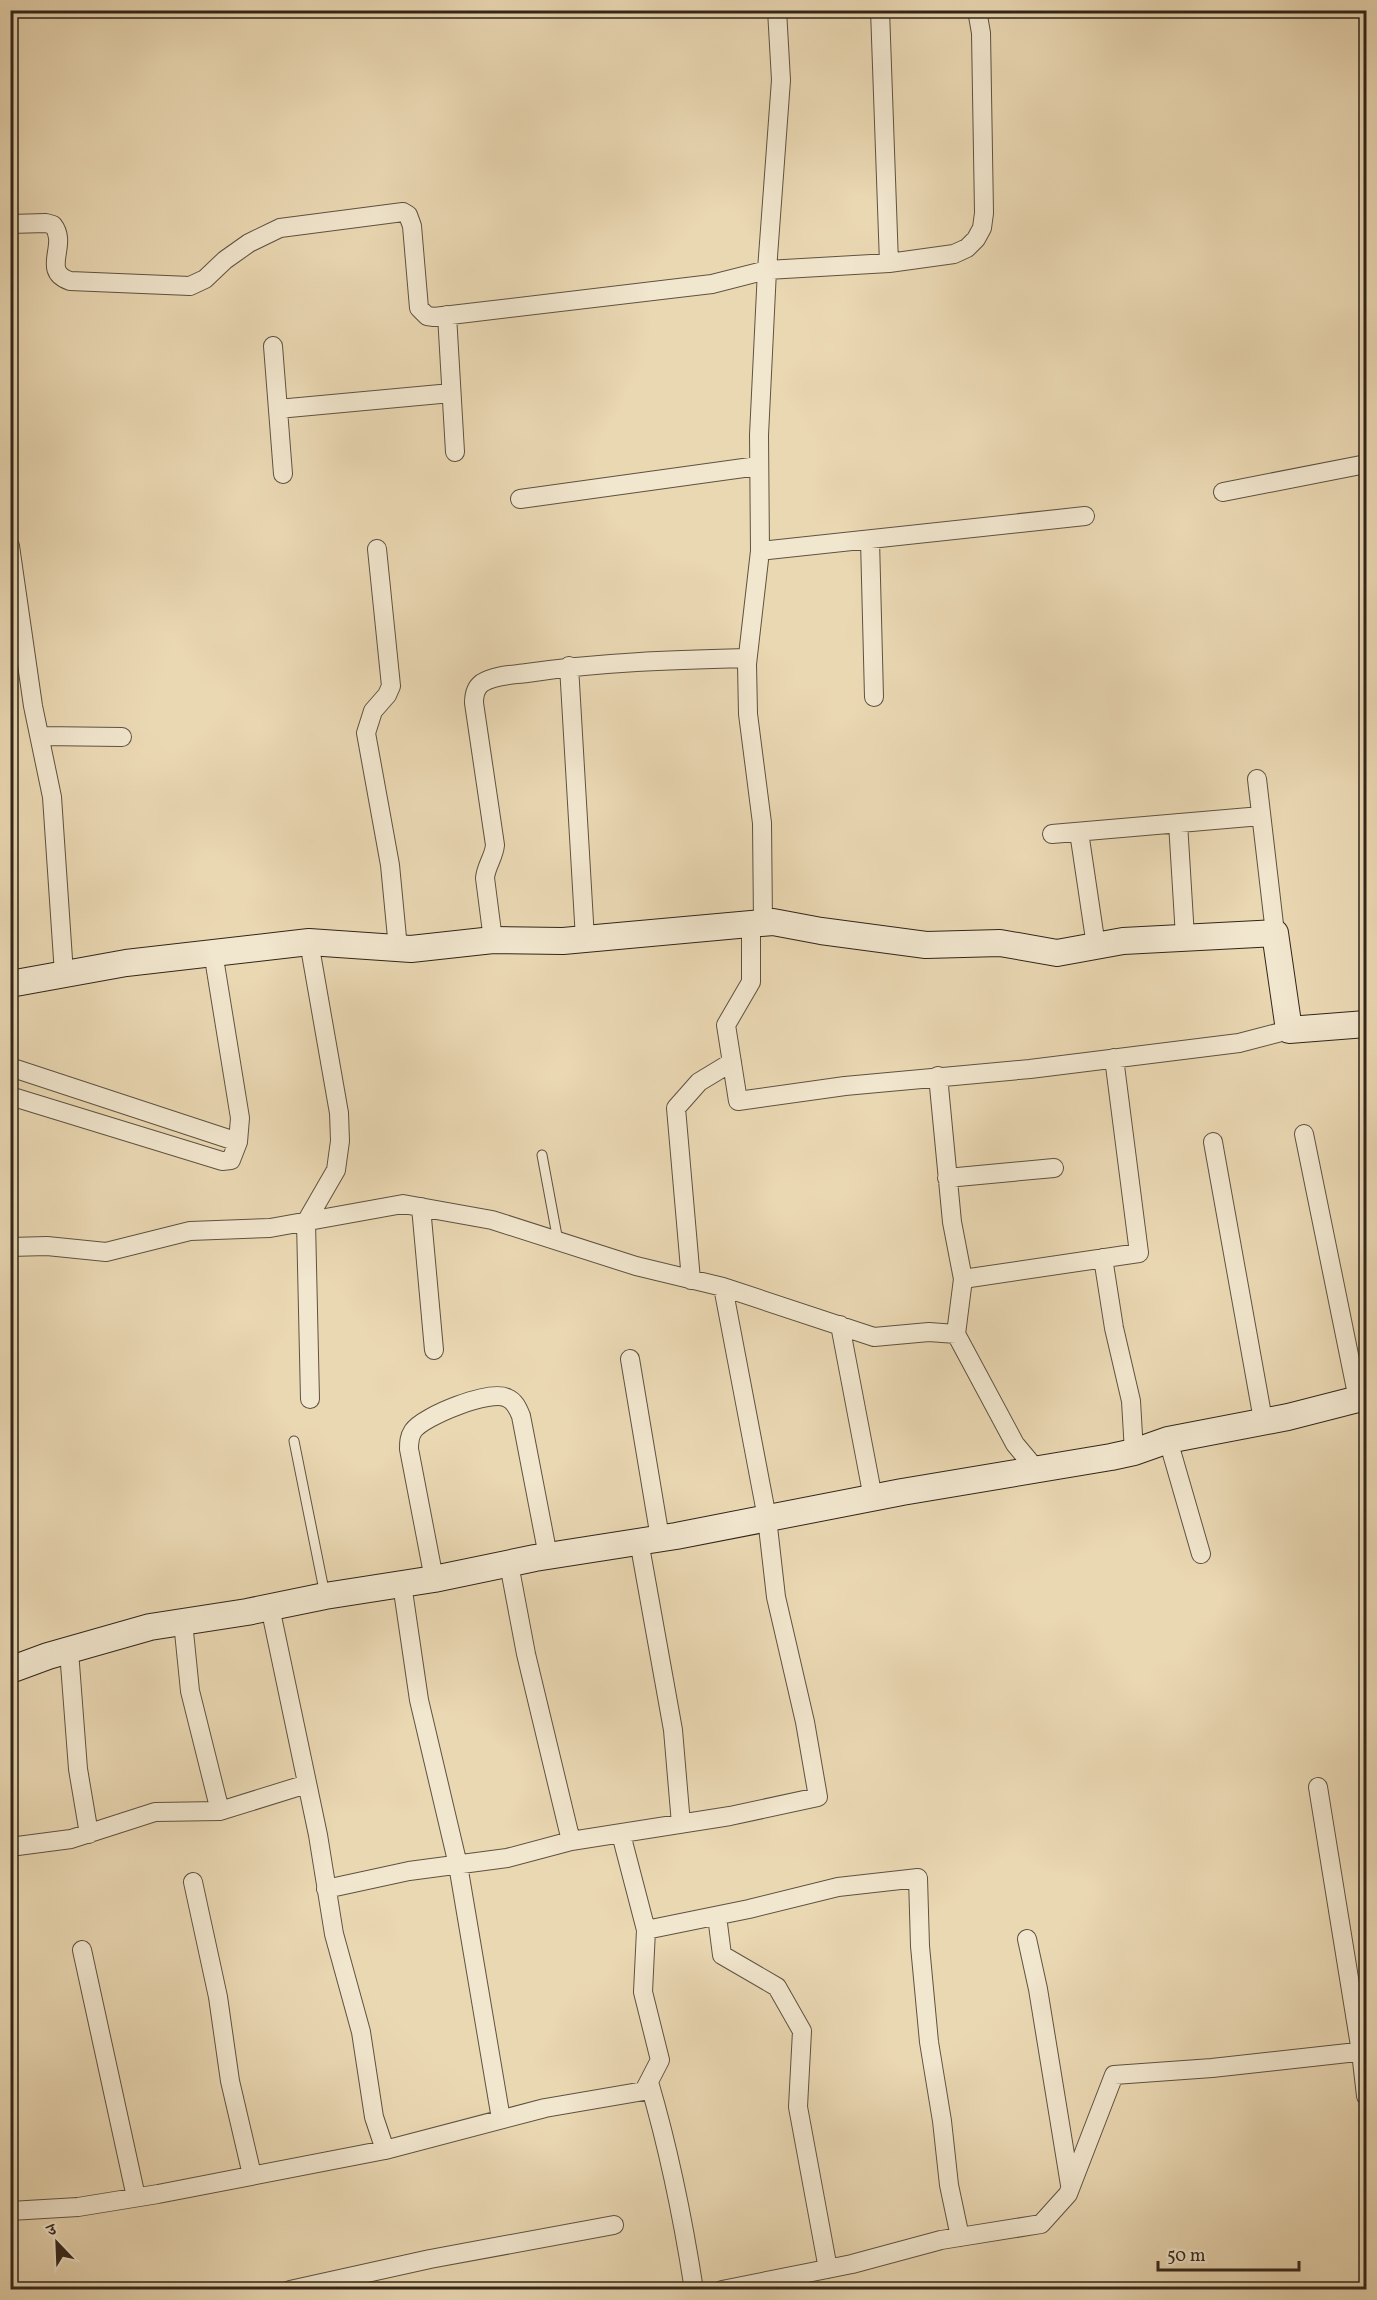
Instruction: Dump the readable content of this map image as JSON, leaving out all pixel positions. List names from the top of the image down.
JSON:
{
  "scale_bar": "50 m",
  "north": "top left"
}
